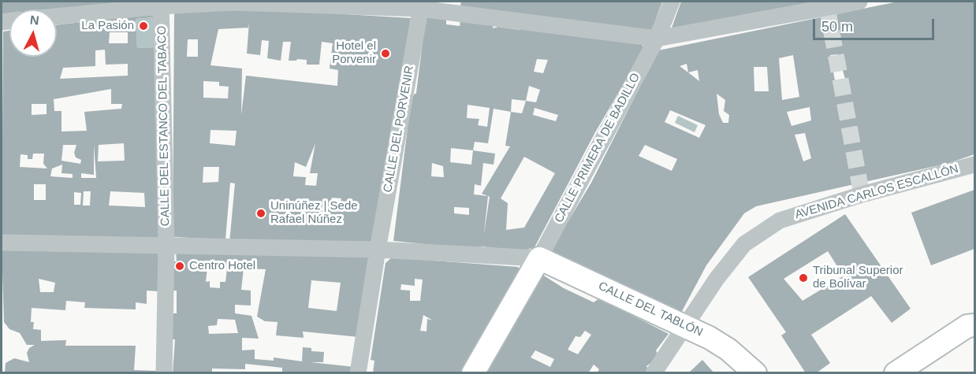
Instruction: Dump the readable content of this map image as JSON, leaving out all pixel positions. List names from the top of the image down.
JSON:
{
  "streets": {
    "street": [
      "CALLE DEL ESTANCO DEL TABACO",
      "CALLE DEL PORVENIR",
      "CALLE PRIMERA DE BADILLO",
      "AVENIDA CARLOS ESCALLÓN",
      "CALLE DEL TABLÓN"
    ]
  },
  "crossings": [
    ["CALLE PRIMERA DE BADILLO", "CALLE DEL TABLÓN"],
    ["AVENIDA CARLOS ESCALLÓN", "CALLE DEL TABLÓN"]
  ],
  "places": [
    "La Pasión",
    "Hotel el Porvenir",
    "Uninúñez | Sede Rafael Núñez",
    "Centro Hotel",
    "Tribunal Superior de Bolívar"
  ],
  "scale_bar": "50 m",
  "north": "top"
}
